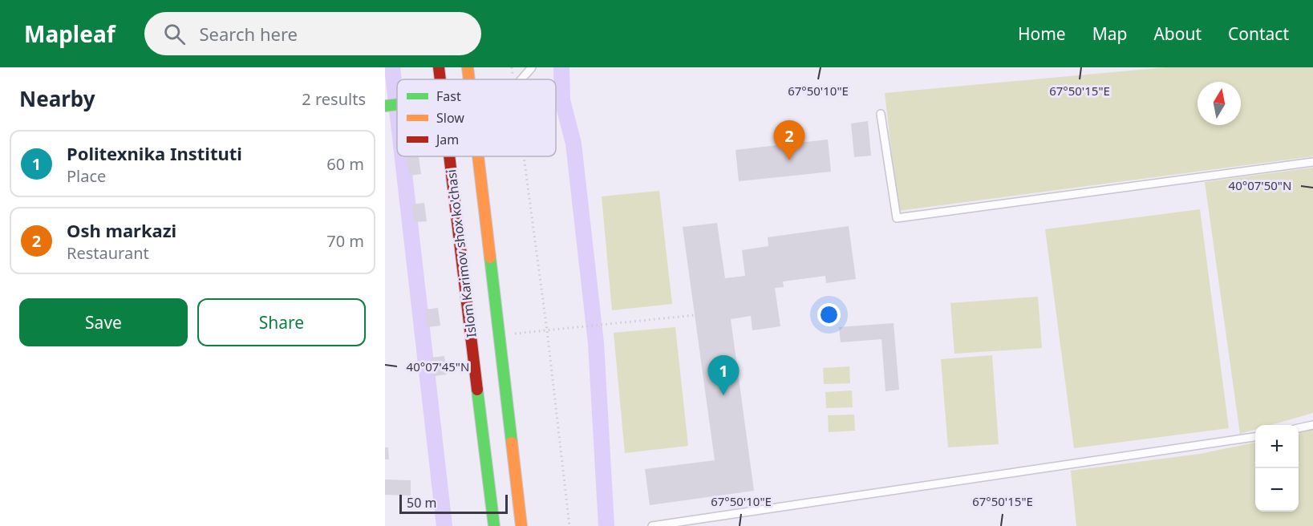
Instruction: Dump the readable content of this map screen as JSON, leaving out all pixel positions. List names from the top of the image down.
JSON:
{
  "streets": {
    "main road": ["Islom Karimov shox ko'chasi"]
  },
  "legend": ["Fast", "Slow", "Jam"],
  "scale_bar": "50 m",
  "north": "top",
  "page": {
    "header": "Mapleaf",
    "search": "Search here",
    "nav": [
      "Home",
      "Map",
      "About",
      "Contact"
    ],
    "heading": ["Nearby", "2 results"],
    "pins": ["2", "1"],
    "list": [
      {
        "mark": "1",
        "name": "Politexnika Instituti",
        "note": "Place",
        "value": "60 m"
      },
      {
        "mark": "2",
        "name": "Osh markazi",
        "note": "Restaurant",
        "value": "70 m"
      }
    ],
    "buttons": ["Save", "Share"],
    "map_buttons": ["+", "−"],
    "scale": "50 m"
  },
  "coordinates": [
    "67°50'10\"E",
    "67°50'15\"E",
    "40°07'50\"N",
    "40°07'45\"N"
  ]
}
